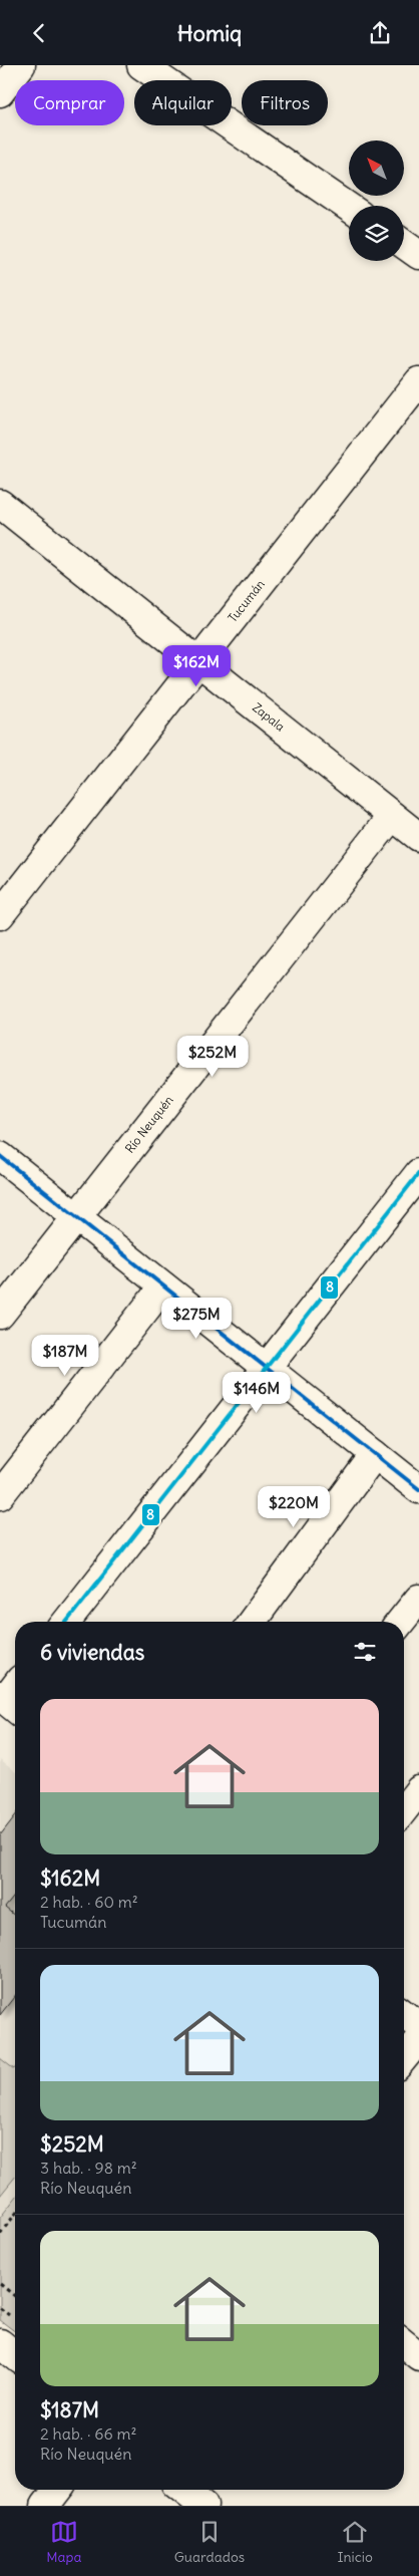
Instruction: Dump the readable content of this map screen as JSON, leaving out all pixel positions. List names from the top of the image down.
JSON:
{
  "streets": {
    "street": ["Tucumán", "Zapala", "Río Neuquén"]
  },
  "crossings": [
    ["Tucumán", "Zapala"],
    ["Zapala", "Río Neuquén"]
  ],
  "lines": ["transit line 8"],
  "north": "top left",
  "page": {
    "header": "Homiq",
    "chip": ["Comprar", "Alquilar", "Filtros"],
    "price": [
      "$162M",
      "$252M",
      "$275M",
      "$187M",
      "$146M",
      "$220M"
    ],
    "heading": "6 viviendas",
    "list": [
      {
        "name": "$162M",
        "note": "2 hab. · 60 m² · Tucumán"
      },
      {
        "name": "$252M",
        "note": "3 hab. · 98 m² · Río Neuquén"
      },
      {
        "name": "$187M",
        "note": "2 hab. · 66 m² · Río Neuquén"
      }
    ],
    "tabs": ["Mapa", "Guardados", "Inicio"]
  }
}
